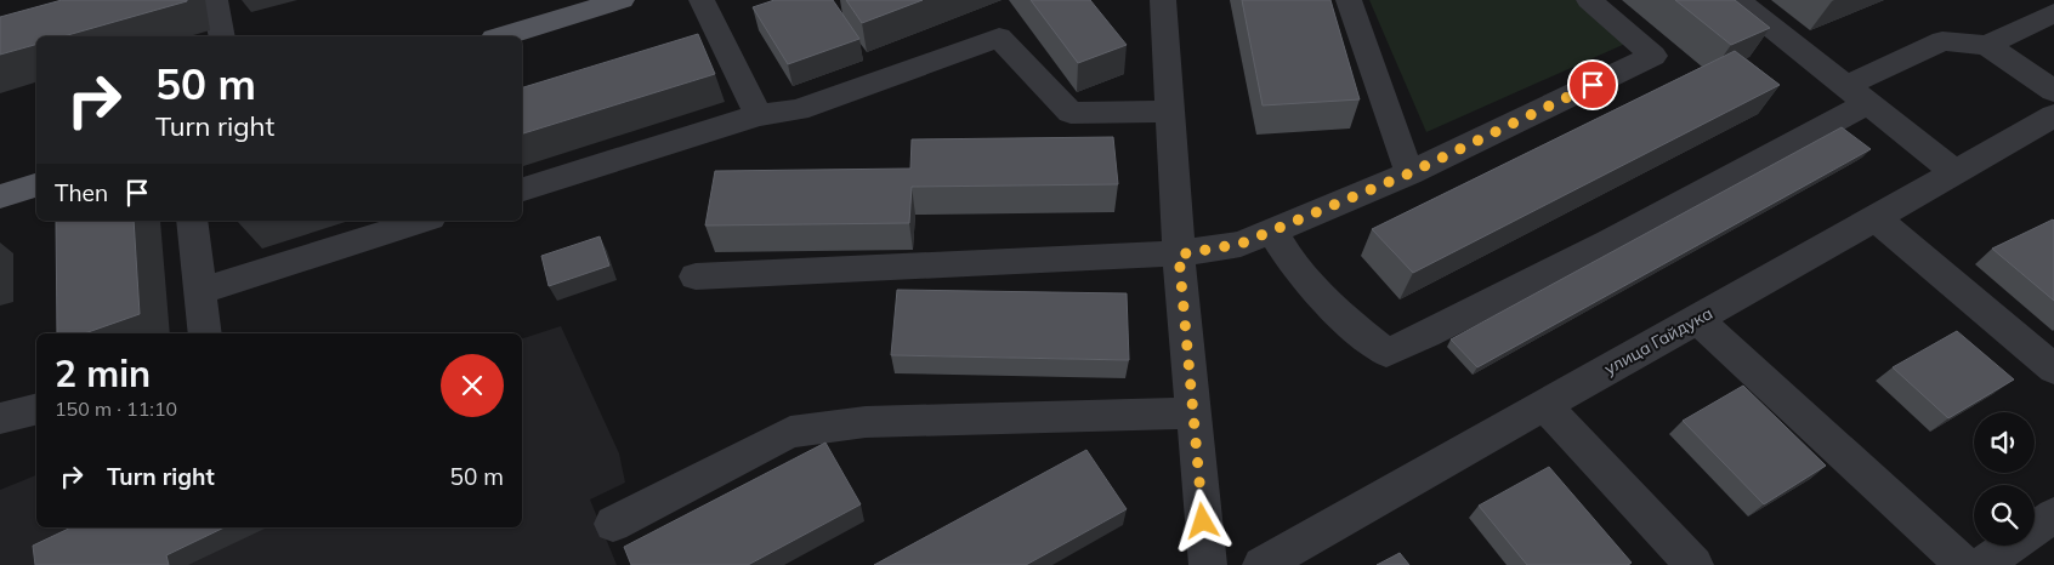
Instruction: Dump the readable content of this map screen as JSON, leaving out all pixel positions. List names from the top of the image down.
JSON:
{
  "streets": {
    "street": ["улица Гайдука"]
  },
  "page": {
    "turn": ["50 m", "Turn right"],
    "then": "Then",
    "heading": ["2 min", "150 m · 11:10"],
    "list": [
      {
        "name": "Turn right",
        "value": "50 m"
      }
    ]
  }
}
